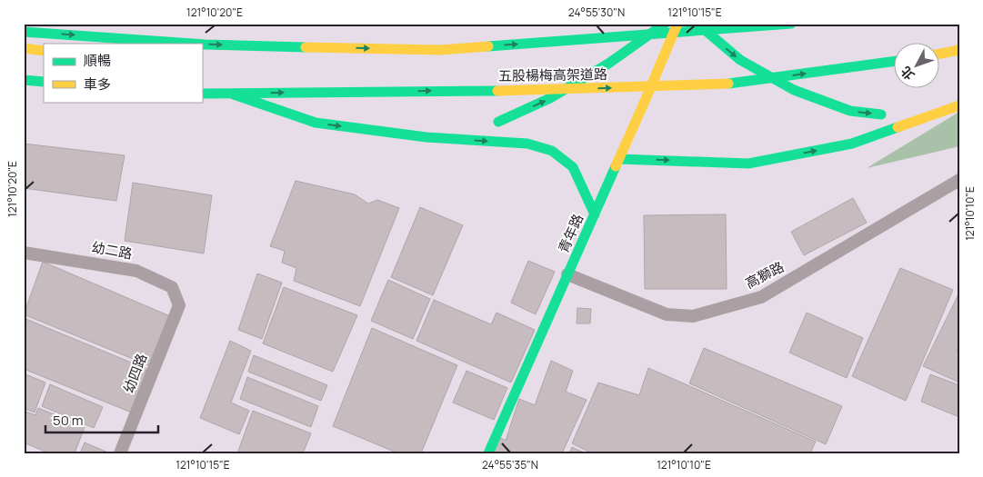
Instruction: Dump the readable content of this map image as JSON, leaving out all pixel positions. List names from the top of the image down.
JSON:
{
  "streets": {
    "main road": ["五股楊梅高架道路", "青年路"],
    "street": ["幼二路", "高獅路", "幼四路"]
  },
  "crossings": [
    ["青年路", "高獅路"],
    ["幼二路", "幼四路"]
  ],
  "legend": ["順暢", "車多"],
  "scale_bar": "50 m",
  "north": "bottom left",
  "coordinates": [
    "121°10'20\"E",
    "24°55'30\"N",
    "121°10'15\"E",
    "121°10'10\"E",
    "24°55'35\"N"
  ]
}
